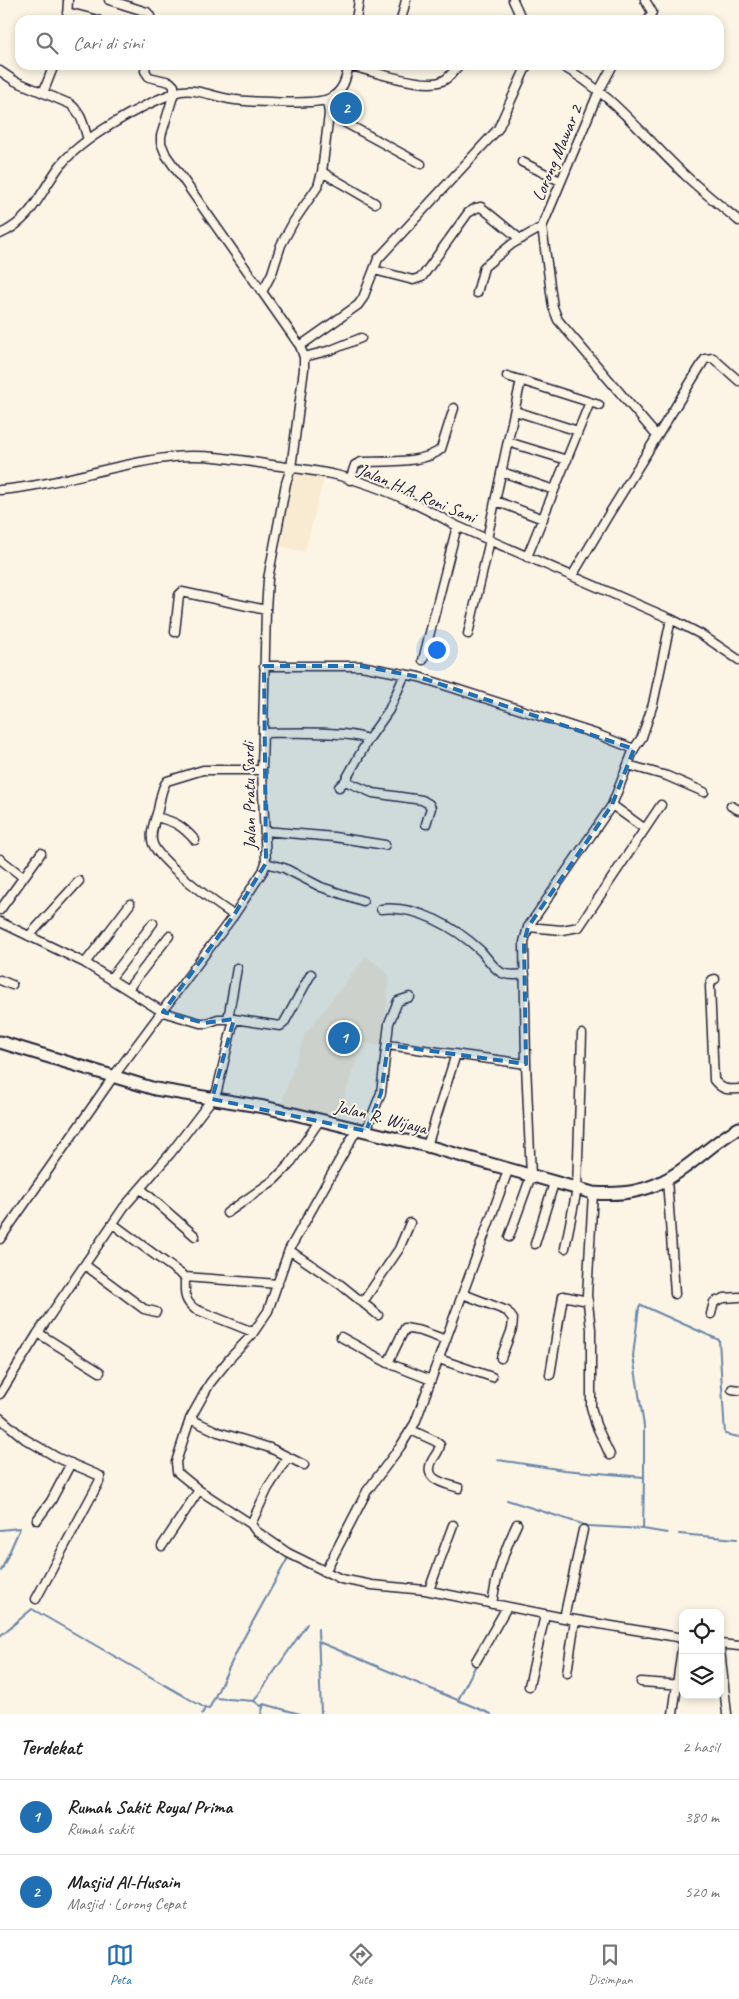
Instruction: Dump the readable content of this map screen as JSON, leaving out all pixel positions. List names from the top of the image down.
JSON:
{
  "streets": {
    "street": [
      "Lorong Mawar 2",
      "Jalan H.A. Roni Sani",
      "Jalan Pratu Sardi",
      "Jalan R. Wijaya"
    ]
  },
  "crossings": [
    ["Jalan H.A. Roni Sani", "Jalan Pratu Sardi"],
    ["Jalan Pratu Sardi", "Jalan R. Wijaya"]
  ],
  "page": {
    "search": "Cari di sini",
    "pins": ["2", "1"],
    "heading": ["Terdekat", "2 hasil"],
    "list": [
      {
        "mark": "1",
        "name": "Rumah Sakit Royal Prima",
        "note": "Rumah sakit",
        "value": "380 m"
      },
      {
        "mark": "2",
        "name": "Masjid Al-Husain",
        "note": "Masjid · Lorong Cepat",
        "value": "520 m"
      }
    ],
    "nav": ["Peta", "Rute", "Disimpan"]
  }
}
